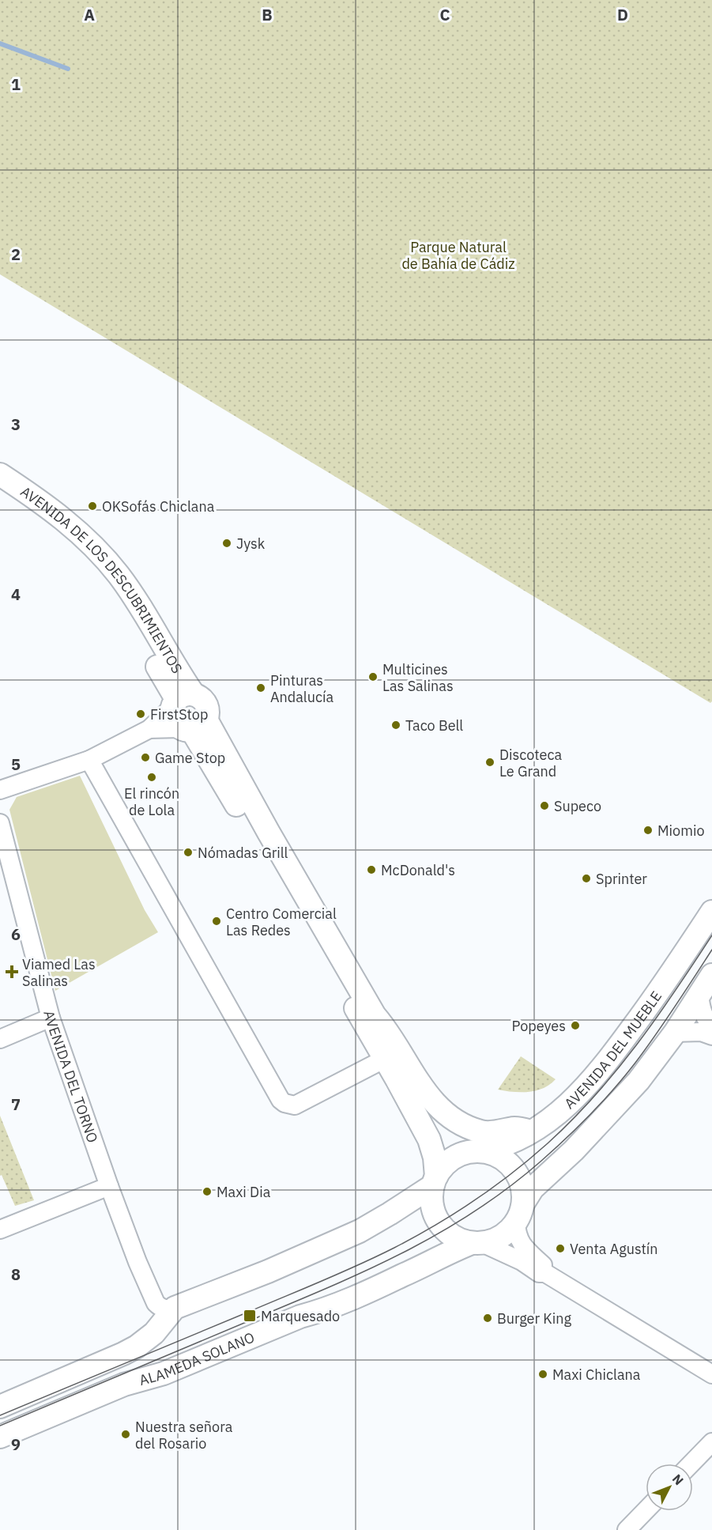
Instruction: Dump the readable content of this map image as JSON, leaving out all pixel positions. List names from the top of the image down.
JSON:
{
  "streets": {
    "main road": ["AVENIDA DE LOS DESCUBRIMIENTOS", "AVENIDA DEL MUEBLE", "ALAMEDA SOLANO"],
    "street": ["AVENIDA DEL TORNO"]
  },
  "crossings": [
    ["AVENIDA DE LOS DESCUBRIMIENTOS", "AVENIDA DEL MUEBLE"],
    ["AVENIDA DE LOS DESCUBRIMIENTOS", "ALAMEDA SOLANO"],
    ["AVENIDA DEL MUEBLE", "ALAMEDA SOLANO"],
    ["AVENIDA DEL TORNO", "ALAMEDA SOLANO"]
  ],
  "parks": ["Parque Natural de Bahía de Cádiz"],
  "places": {
    "other": [
      "OKSofás Chiclana",
      "Jysk",
      "Multicines Las Salinas",
      "Pinturas Andalucía",
      "FirstStop",
      "Taco Bell",
      "Game Stop",
      "Discoteca Le Grand",
      "El rincón de Lola",
      "Supeco",
      "Miomio",
      "Nómadas Grill",
      "McDonald's",
      "Sprinter",
      "Centro Comercial Las Redes",
      "Popeyes",
      "Maxi Dia",
      "Venta Agustín",
      "Burger King",
      "Maxi Chiclana",
      "Nuestra señora del Rosario"
    ],
    "health": ["Viamed Las Salinas"],
    "transit": ["Marquesado"]
  },
  "north": "top right",
  "grid": {
    "columns": [
      "A",
      "B",
      "C",
      "D"
    ],
    "rows": [
      "1",
      "2",
      "3",
      "4",
      "5",
      "6",
      "7",
      "8",
      "9"
    ]
  }
}
